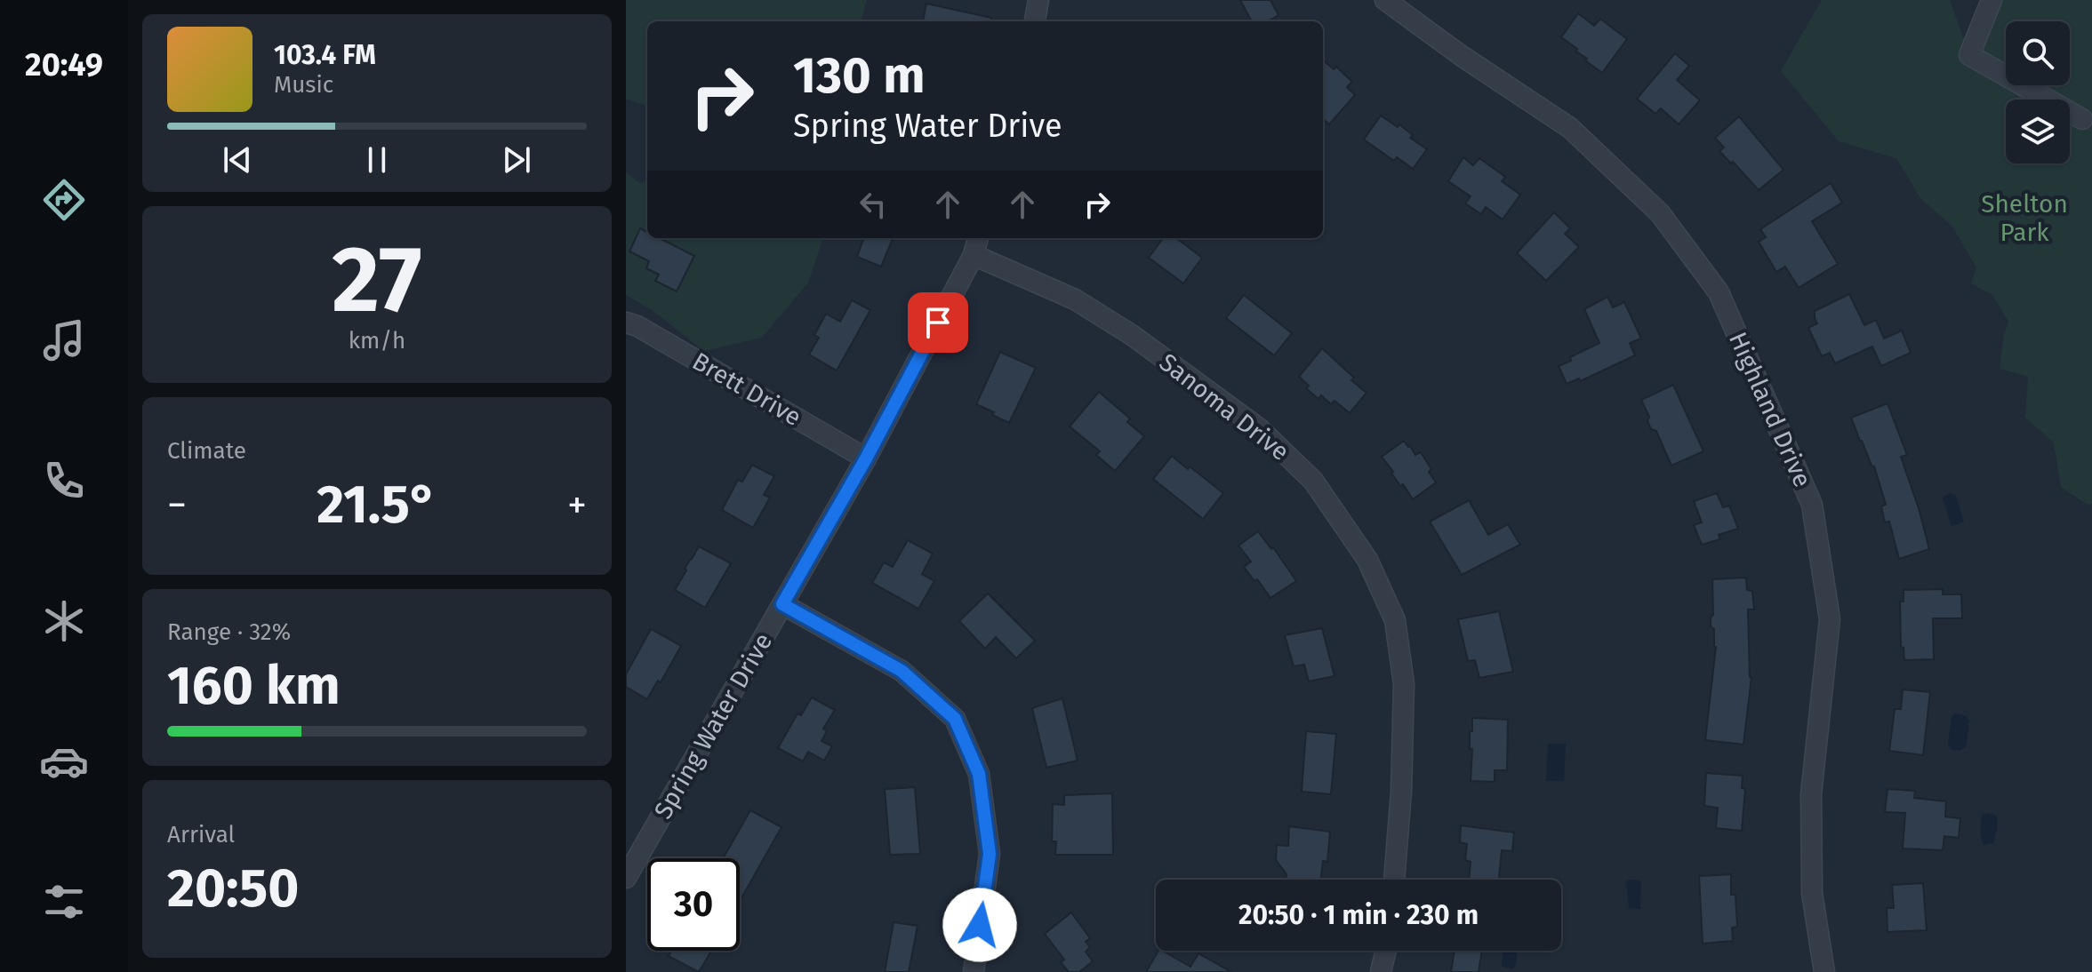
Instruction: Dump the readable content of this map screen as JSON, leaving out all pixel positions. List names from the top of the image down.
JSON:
{
  "streets": {
    "street": [
      "Brett Drive",
      "Sanoma Drive",
      "Highland Drive",
      "Spring Water Drive"
    ]
  },
  "crossings": [
    ["Brett Drive", "Spring Water Drive"],
    ["Sanoma Drive", "Spring Water Drive"]
  ],
  "parks": ["Shelton Park"],
  "page": {
    "tabs": "20:49",
    "turn": ["130 m", "Spring Water Drive"],
    "song": ["103.4 FM", "Music"],
    "tile": [
      ["27", "km/h"],
      "Climate",
      ["Range · 32%", "160 km"],
      ["Arrival", "20:50"]
    ],
    "heat": ["−", "21.5°", "+"],
    "limit": "30",
    "trip": "20:50 · 1 min · 230 m"
  }
}
